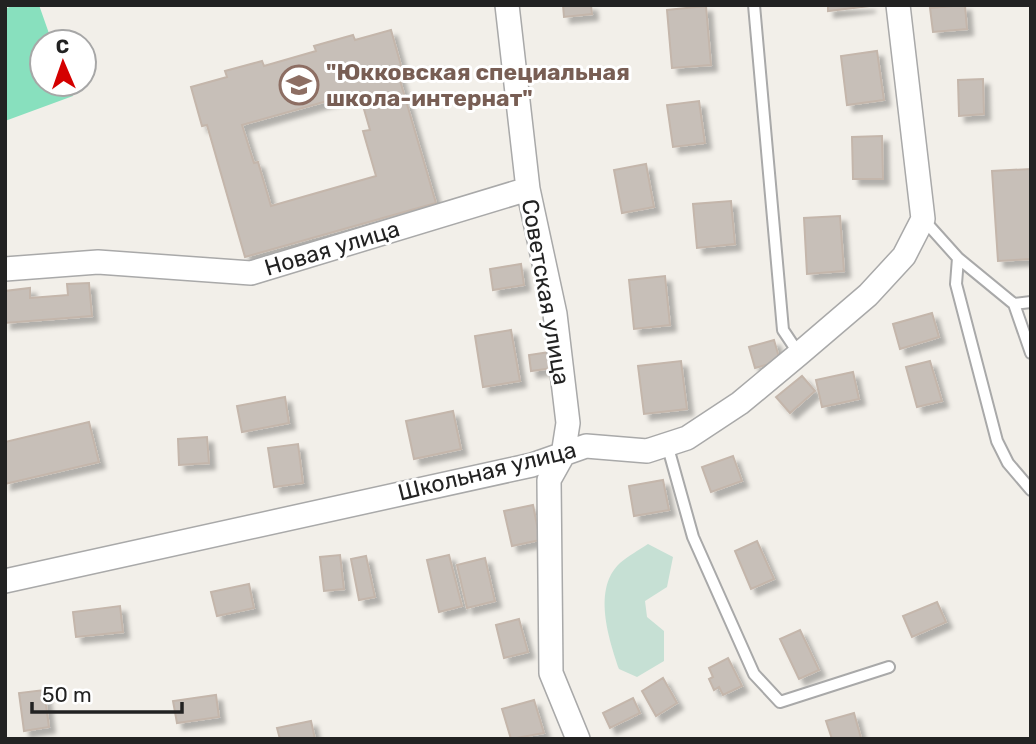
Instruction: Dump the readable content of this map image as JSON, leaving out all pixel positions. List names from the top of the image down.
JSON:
{
  "streets": {
    "street": ["Новая улица", "Советская улица", "Школьная улица"]
  },
  "crossings": [
    ["Новая улица", "Советская улица"],
    ["Советская улица", "Школьная улица"]
  ],
  "places": {
    "school or university": ["\"Юкковская специальная школа-интернат\""]
  },
  "scale_bar": "50 m",
  "north": "top"
}
